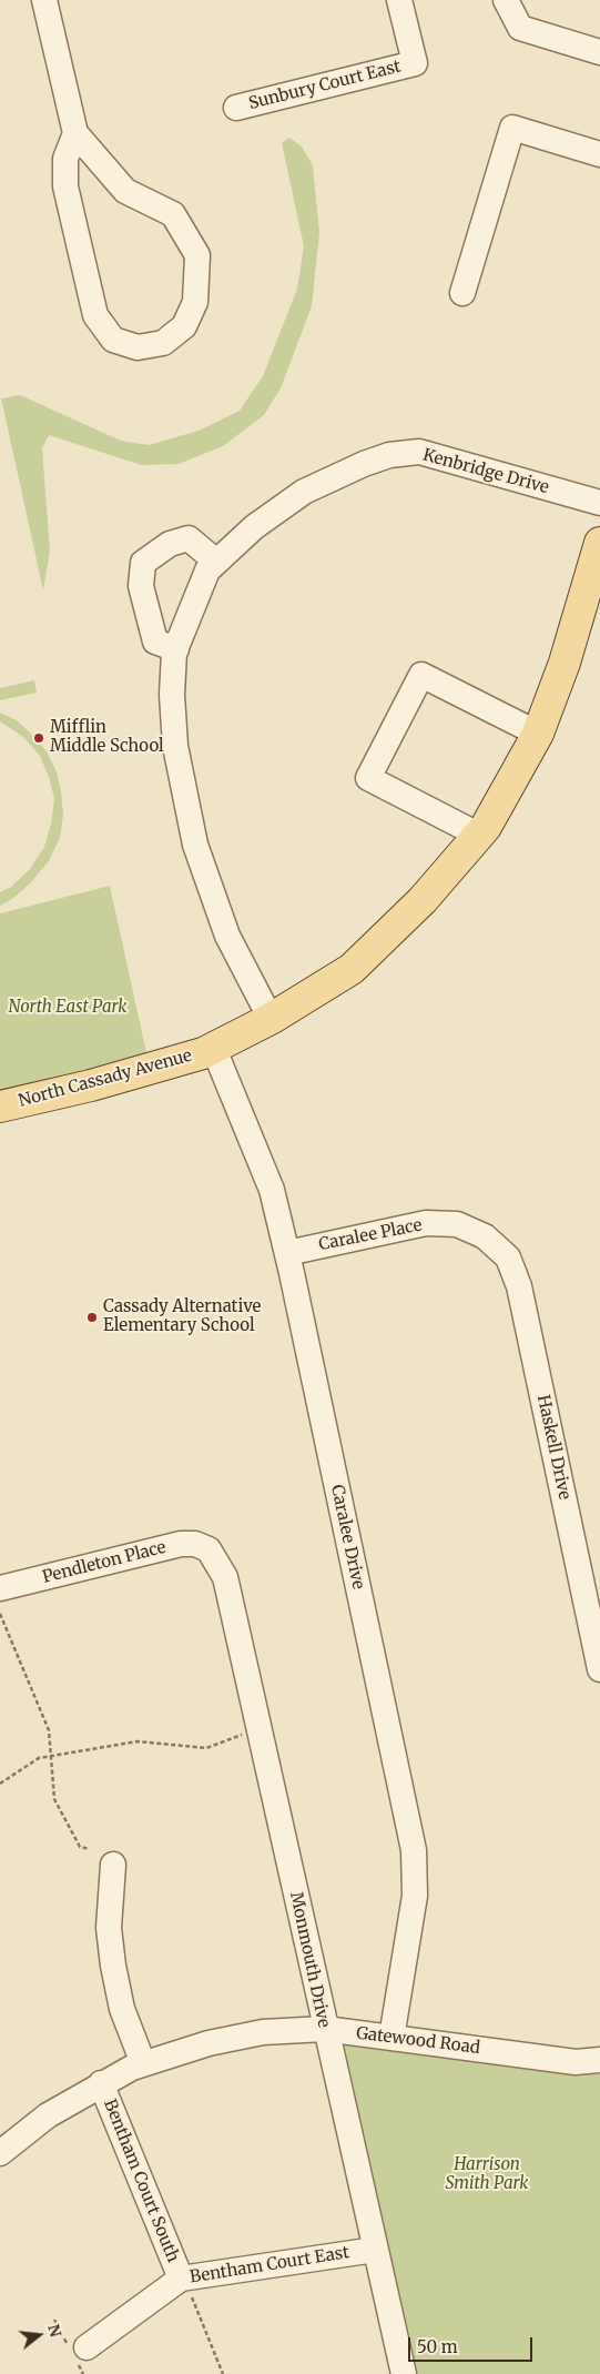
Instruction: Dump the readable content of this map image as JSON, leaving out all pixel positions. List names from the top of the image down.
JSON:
{
  "streets": {
    "main road": ["North Cassady Avenue"],
    "street": [
      "Sunbury Court East",
      "Kenbridge Drive",
      "Caralee Place",
      "Haskell Drive",
      "Caralee Drive",
      "Pendleton Place",
      "Monmouth Drive",
      "Gatewood Road",
      "Bentham Court South",
      "Bentham Court East"
    ]
  },
  "crossings": [
    ["North Cassady Avenue", "Caralee Drive"],
    ["Caralee Place", "Haskell Drive"],
    ["Caralee Place", "Caralee Drive"],
    ["Caralee Drive", "Gatewood Road"],
    ["Pendleton Place", "Monmouth Drive"],
    ["Monmouth Drive", "Gatewood Road"],
    ["Monmouth Drive", "Bentham Court East"],
    ["Gatewood Road", "Bentham Court South"],
    ["Bentham Court South", "Bentham Court East"]
  ],
  "parks": ["North East Park", "Harrison Smith Park"],
  "places": ["Mifflin Middle School", "Cassady Alternative Elementary School"],
  "scale_bar": "50 m",
  "north": "right"
}
